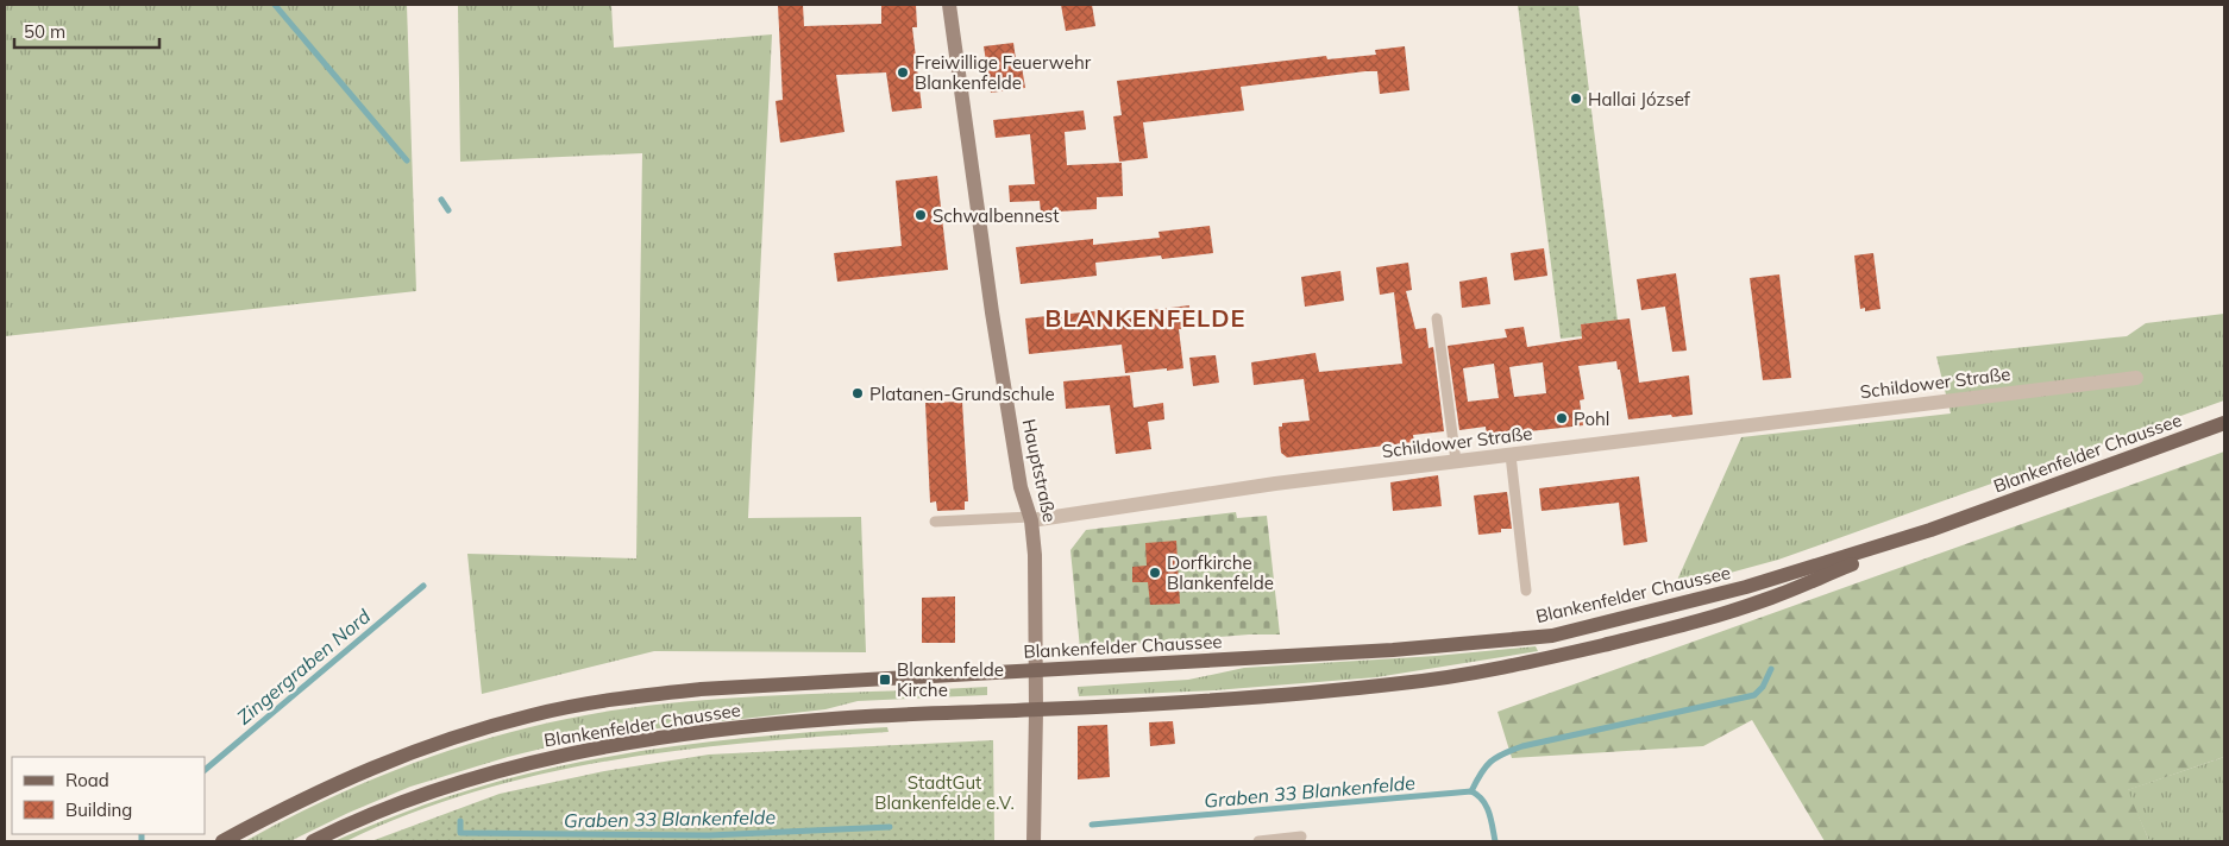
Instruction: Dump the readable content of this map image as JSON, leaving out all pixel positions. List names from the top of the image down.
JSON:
{
  "streets": {
    "main road": ["Blankenfelder Chaussee"],
    "street": ["Schildower Straße", "Hauptstraße"]
  },
  "crossings": [
    ["Schildower Straße", "Hauptstraße"],
    ["Blankenfelder Chaussee", "Hauptstraße"]
  ],
  "districts": ["BLANKENFELDE"],
  "water": ["Zingergraben Nord", "Graben 33 Blankenfelde"],
  "parks": ["StadtGut Blankenfelde e.V."],
  "places": {
    "other": [
      "Freiwillige Feuerwehr Blankenfelde",
      "Hallai József",
      "Schwalbennest",
      "Platanen-Grundschule",
      "Pohl",
      "Dorfkirche Blankenfelde"
    ],
    "transit": ["Blankenfelde Kirche"]
  },
  "legend": ["Road", "Building"],
  "scale_bar": "50 m"
}
